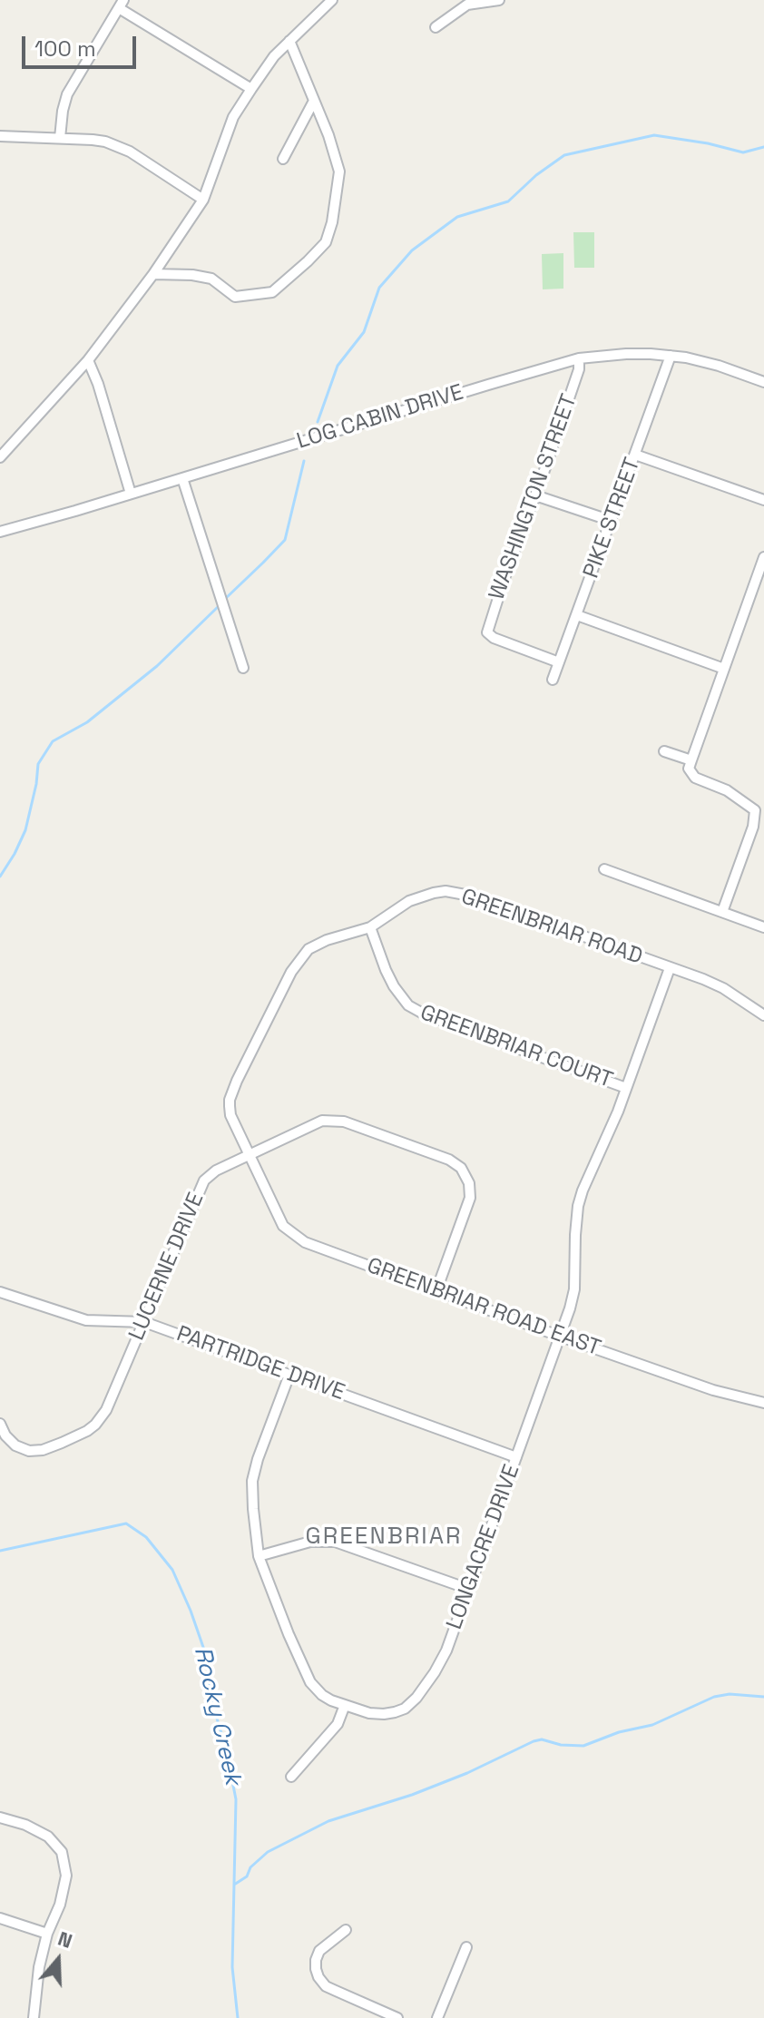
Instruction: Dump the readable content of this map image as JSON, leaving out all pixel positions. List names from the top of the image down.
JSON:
{
  "streets": {
    "street": [
      "LOG CABIN DRIVE",
      "WASHINGTON STREET",
      "PIKE STREET",
      "GREENBRIAR ROAD",
      "GREENBRIAR COURT",
      "LUCERNE DRIVE",
      "GREENBRIAR ROAD EAST",
      "PARTRIDGE DRIVE",
      "LONGACRE DRIVE"
    ]
  },
  "crossings": [
    ["LOG CABIN DRIVE", "WASHINGTON STREET"],
    ["LOG CABIN DRIVE", "PIKE STREET"],
    ["WASHINGTON STREET", "PIKE STREET"],
    ["GREENBRIAR ROAD", "GREENBRIAR COURT"],
    ["GREENBRIAR ROAD", "LUCERNE DRIVE"],
    ["GREENBRIAR ROAD", "GREENBRIAR ROAD EAST"],
    ["GREENBRIAR ROAD", "LONGACRE DRIVE"],
    ["GREENBRIAR COURT", "LONGACRE DRIVE"],
    ["LUCERNE DRIVE", "GREENBRIAR ROAD EAST"],
    ["LUCERNE DRIVE", "PARTRIDGE DRIVE"],
    ["GREENBRIAR ROAD EAST", "LONGACRE DRIVE"],
    ["PARTRIDGE DRIVE", "LONGACRE DRIVE"]
  ],
  "districts": ["GREENBRIAR"],
  "water": ["Rocky Creek"],
  "scale_bar": "100 m",
  "north": "top"
}
